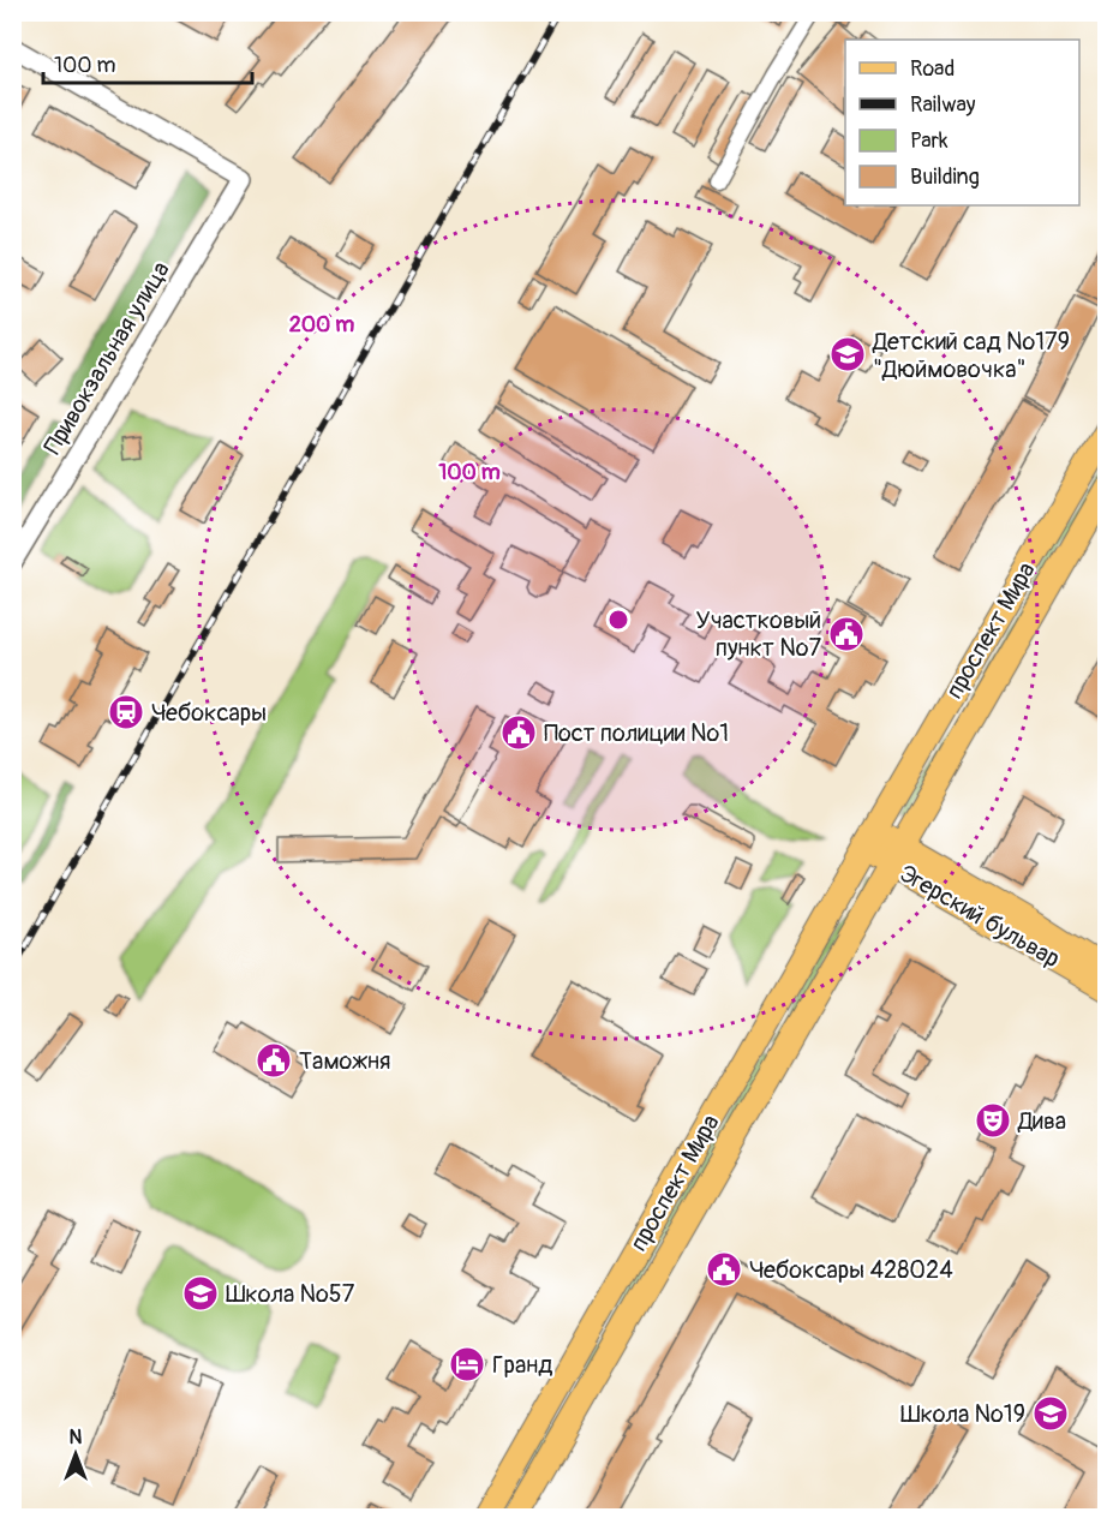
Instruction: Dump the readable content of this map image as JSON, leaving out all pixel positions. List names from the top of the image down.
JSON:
{
  "streets": {
    "main road": ["проспект Мира", "Эгерский бульвар"],
    "street": ["Привокзальная улица"]
  },
  "crossings": [
    ["проспект Мира", "Эгерский бульвар"]
  ],
  "places": {
    "school or university": ["Детский сад №179 \"Дюймовочка\"", "Школа №57", "Школа №19"],
    "public building": [
      "Участковый пункт №7",
      "Пост полиции №1",
      "Таможня",
      "Чебоксары 428024"
    ],
    "station": ["Чебоксары"],
    "theatre": ["Дива"],
    "hotel": ["Гранд"]
  },
  "legend": [
    "Road",
    "Railway",
    "Park",
    "Building"
  ],
  "scale_bar": "100 m",
  "north": "top",
  "rings": ["200 m", "100 m"]
}
